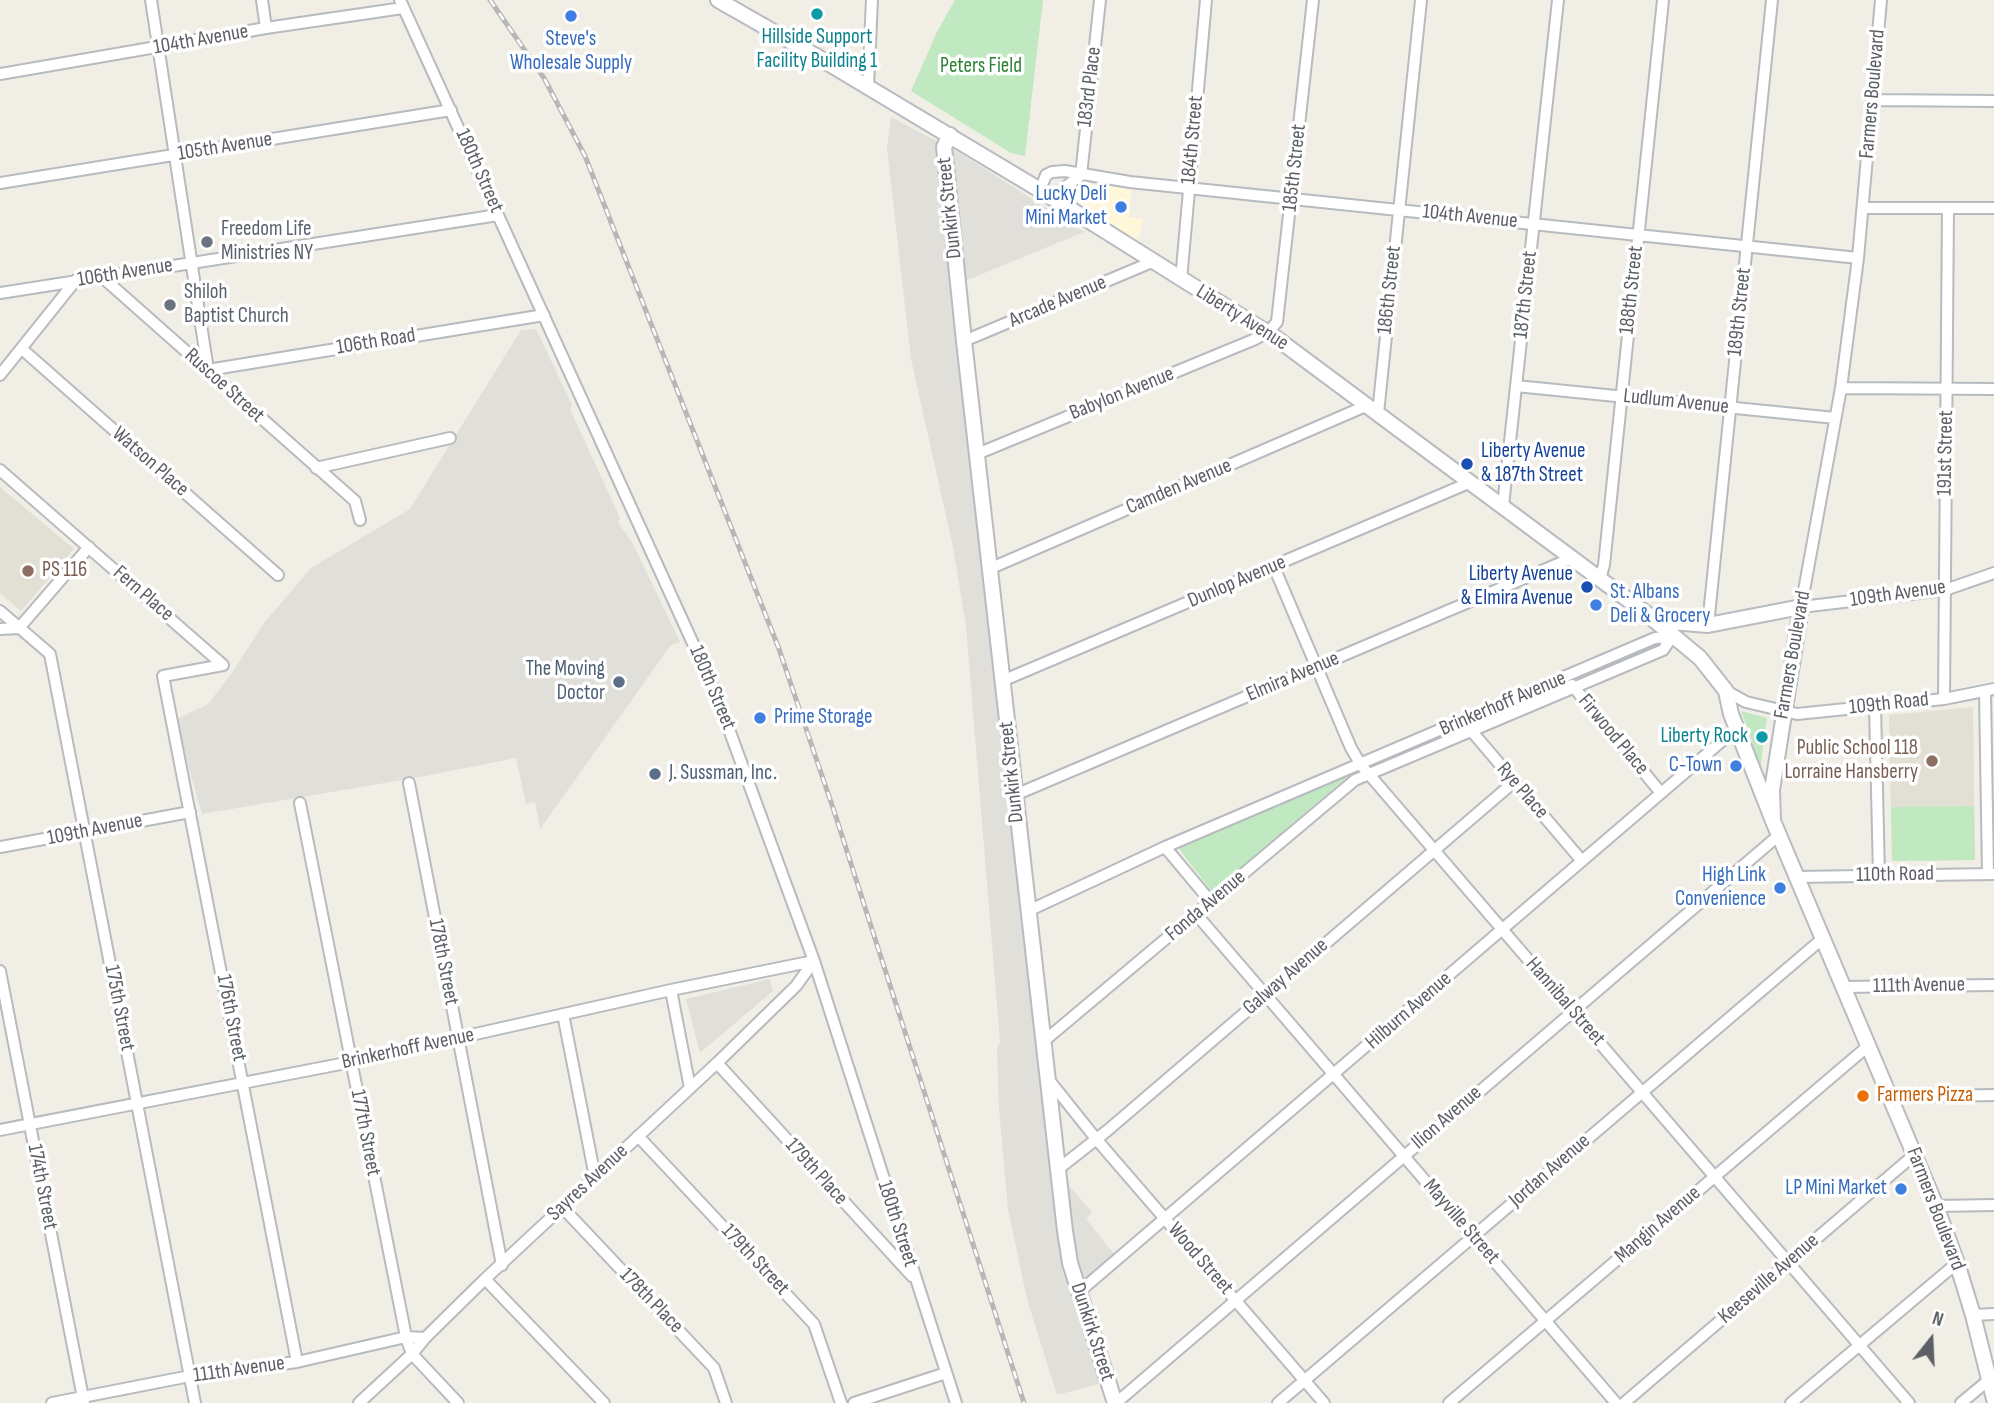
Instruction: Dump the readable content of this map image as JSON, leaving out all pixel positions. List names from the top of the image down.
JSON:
{
  "streets": {
    "main road": ["Farmers Boulevard", "Dunkirk Street", "Liberty Avenue"],
    "street": [
      "104th Avenue",
      "183rd Place",
      "184th Street",
      "105th Avenue",
      "185th Street",
      "180th Street",
      "106th Avenue",
      "186th Street",
      "188th Street",
      "187th Street",
      "Arcade Avenue",
      "189th Street",
      "106th Road",
      "Ruscoe Street",
      "Babylon Avenue",
      "Ludlum Avenue",
      "191st Street",
      "Watson Place",
      "Camden Avenue",
      "Dunlop Avenue",
      "Fern Place",
      "109th Avenue",
      "Elmira Avenue",
      "Brinkerhoff Avenue",
      "109th Road",
      "Firwood Place",
      "Rye Place",
      "110th Road",
      "Fonda Avenue",
      "178th Street",
      "Galway Avenue",
      "111th Avenue",
      "Hannibal Street",
      "175th Street",
      "Hilburn Avenue",
      "176th Street",
      "Ilion Avenue",
      "177th Street",
      "Jordan Avenue",
      "179th Place",
      "Sayres Avenue",
      "174th Street",
      "Mayville Street",
      "Mangin Avenue",
      "Wood Street",
      "179th Street",
      "Keeseville Avenue",
      "178th Place"
    ]
  },
  "crossings": [
    ["104th Avenue", "183rd Place"],
    ["104th Avenue", "Farmers Boulevard"],
    ["104th Avenue", "184th Street"],
    ["104th Avenue", "185th Street"],
    ["104th Avenue", "180th Street"],
    ["104th Avenue", "186th Street"],
    ["104th Avenue", "188th Street"],
    ["104th Avenue", "187th Street"],
    ["104th Avenue", "189th Street"],
    ["104th Avenue", "Liberty Avenue"],
    ["Farmers Boulevard", "Liberty Avenue"],
    ["Farmers Boulevard", "Ludlum Avenue"],
    ["Farmers Boulevard", "109th Avenue"],
    ["Farmers Boulevard", "109th Road"],
    ["Farmers Boulevard", "110th Road"],
    ["Farmers Boulevard", "111th Avenue"],
    ["Farmers Boulevard", "Ilion Avenue"],
    ["Farmers Boulevard", "Jordan Avenue"],
    ["Farmers Boulevard", "Mangin Avenue"],
    ["Farmers Boulevard", "Keeseville Avenue"],
    ["184th Street", "Liberty Avenue"],
    ["105th Avenue", "180th Street"],
    ["185th Street", "Liberty Avenue"],
    ["185th Street", "Babylon Avenue"],
    ["180th Street", "106th Avenue"],
    ["180th Street", "106th Road"],
    ["180th Street", "Brinkerhoff Avenue"],
    ["180th Street", "179th Place"],
    ["180th Street", "Sayres Avenue"],
    ["Dunkirk Street", "Arcade Avenue"],
    ["Dunkirk Street", "Liberty Avenue"],
    ["Dunkirk Street", "Babylon Avenue"],
    ["Dunkirk Street", "Camden Avenue"],
    ["Dunkirk Street", "Dunlop Avenue"],
    ["Dunkirk Street", "Elmira Avenue"],
    ["Dunkirk Street", "Brinkerhoff Avenue"],
    ["Dunkirk Street", "Fonda Avenue"],
    ["Dunkirk Street", "Galway Avenue"],
    ["Dunkirk Street", "Hilburn Avenue"],
    ["Dunkirk Street", "Ilion Avenue"],
    ["Dunkirk Street", "Wood Street"],
    ["106th Avenue", "Ruscoe Street"],
    ["186th Street", "Liberty Avenue"],
    ["186th Street", "Camden Avenue"],
    ["188th Street", "Liberty Avenue"],
    ["188th Street", "Ludlum Avenue"],
    ["187th Street", "Liberty Avenue"],
    ["187th Street", "Ludlum Avenue"],
    ["Arcade Avenue", "Liberty Avenue"],
    ["189th Street", "Ludlum Avenue"],
    ["Liberty Avenue", "Babylon Avenue"],
    ["Liberty Avenue", "Camden Avenue"],
    ["Liberty Avenue", "Dunlop Avenue"],
    ["Liberty Avenue", "Elmira Avenue"],
    ["Liberty Avenue", "Brinkerhoff Avenue"],
    ["Liberty Avenue", "109th Road"],
    ["Liberty Avenue", "Hilburn Avenue"],
    ["Liberty Avenue", "Ilion Avenue"],
    ["106th Road", "Ruscoe Street"],
    ["191st Street", "109th Avenue"],
    ["191st Street", "109th Road"],
    ["Dunlop Avenue", "Hannibal Street"],
    ["Fern Place", "176th Street"],
    ["109th Avenue", "175th Street"],
    ["109th Avenue", "176th Street"],
    ["Elmira Avenue", "Hannibal Street"],
    ["Brinkerhoff Avenue", "Firwood Place"],
    ["Brinkerhoff Avenue", "Rye Place"],
    ["Brinkerhoff Avenue", "Fonda Avenue"],
    ["Brinkerhoff Avenue", "178th Street"],
    ["Brinkerhoff Avenue", "Hannibal Street"],
    ["Brinkerhoff Avenue", "175th Street"],
    ["Brinkerhoff Avenue", "176th Street"],
    ["Brinkerhoff Avenue", "177th Street"],
    ["Brinkerhoff Avenue", "Sayres Avenue"],
    ["Brinkerhoff Avenue", "174th Street"],
    ["Firwood Place", "Hilburn Avenue"],
    ["Rye Place", "Galway Avenue"],
    ["Rye Place", "Hilburn Avenue"],
    ["Fonda Avenue", "Hannibal Street"],
    ["Fonda Avenue", "Mayville Street"],
    ["178th Street", "Sayres Avenue"],
    ["Galway Avenue", "Hannibal Street"],
    ["Galway Avenue", "Mayville Street"],
    ["Galway Avenue", "Wood Street"],
    ["111th Avenue", "175th Street"],
    ["111th Avenue", "176th Street"],
    ["111th Avenue", "177th Street"],
    ["111th Avenue", "Sayres Avenue"],
    ["111th Avenue", "174th Street"],
    ["Hannibal Street", "Hilburn Avenue"],
    ["Hannibal Street", "Ilion Avenue"],
    ["Hannibal Street", "Jordan Avenue"],
    ["Hannibal Street", "Mangin Avenue"],
    ["Hannibal Street", "Keeseville Avenue"],
    ["Hilburn Avenue", "Mayville Street"],
    ["Hilburn Avenue", "Wood Street"],
    ["Ilion Avenue", "Mayville Street"],
    ["Ilion Avenue", "Wood Street"],
    ["177th Street", "Sayres Avenue"],
    ["Jordan Avenue", "Mayville Street"],
    ["Jordan Avenue", "Wood Street"],
    ["179th Place", "Sayres Avenue"],
    ["Sayres Avenue", "179th Street"],
    ["Sayres Avenue", "178th Place"],
    ["Mayville Street", "Mangin Avenue"]
  ],
  "parks": ["Peters Field"],
  "places": [
    "Hillside Support Facility Building 1",
    "Steve's Wholesale Supply",
    "Lucky Deli Mini Market",
    "Freedom Life Ministries NY",
    "Shiloh Baptist Church",
    "Liberty Avenue & 187th Street",
    "PS 116",
    "Liberty Avenue & Elmira Avenue",
    "St. Albans Deli & Grocery",
    "The Moving Doctor",
    "Prime Storage",
    "Liberty Rock",
    "Public School 118 Lorraine Hansberry",
    "C-Town",
    "J. Sussman, Inc.",
    "High Link Convenience",
    "Farmers Pizza",
    "LP Mini Market"
  ],
  "north": "top"
}
